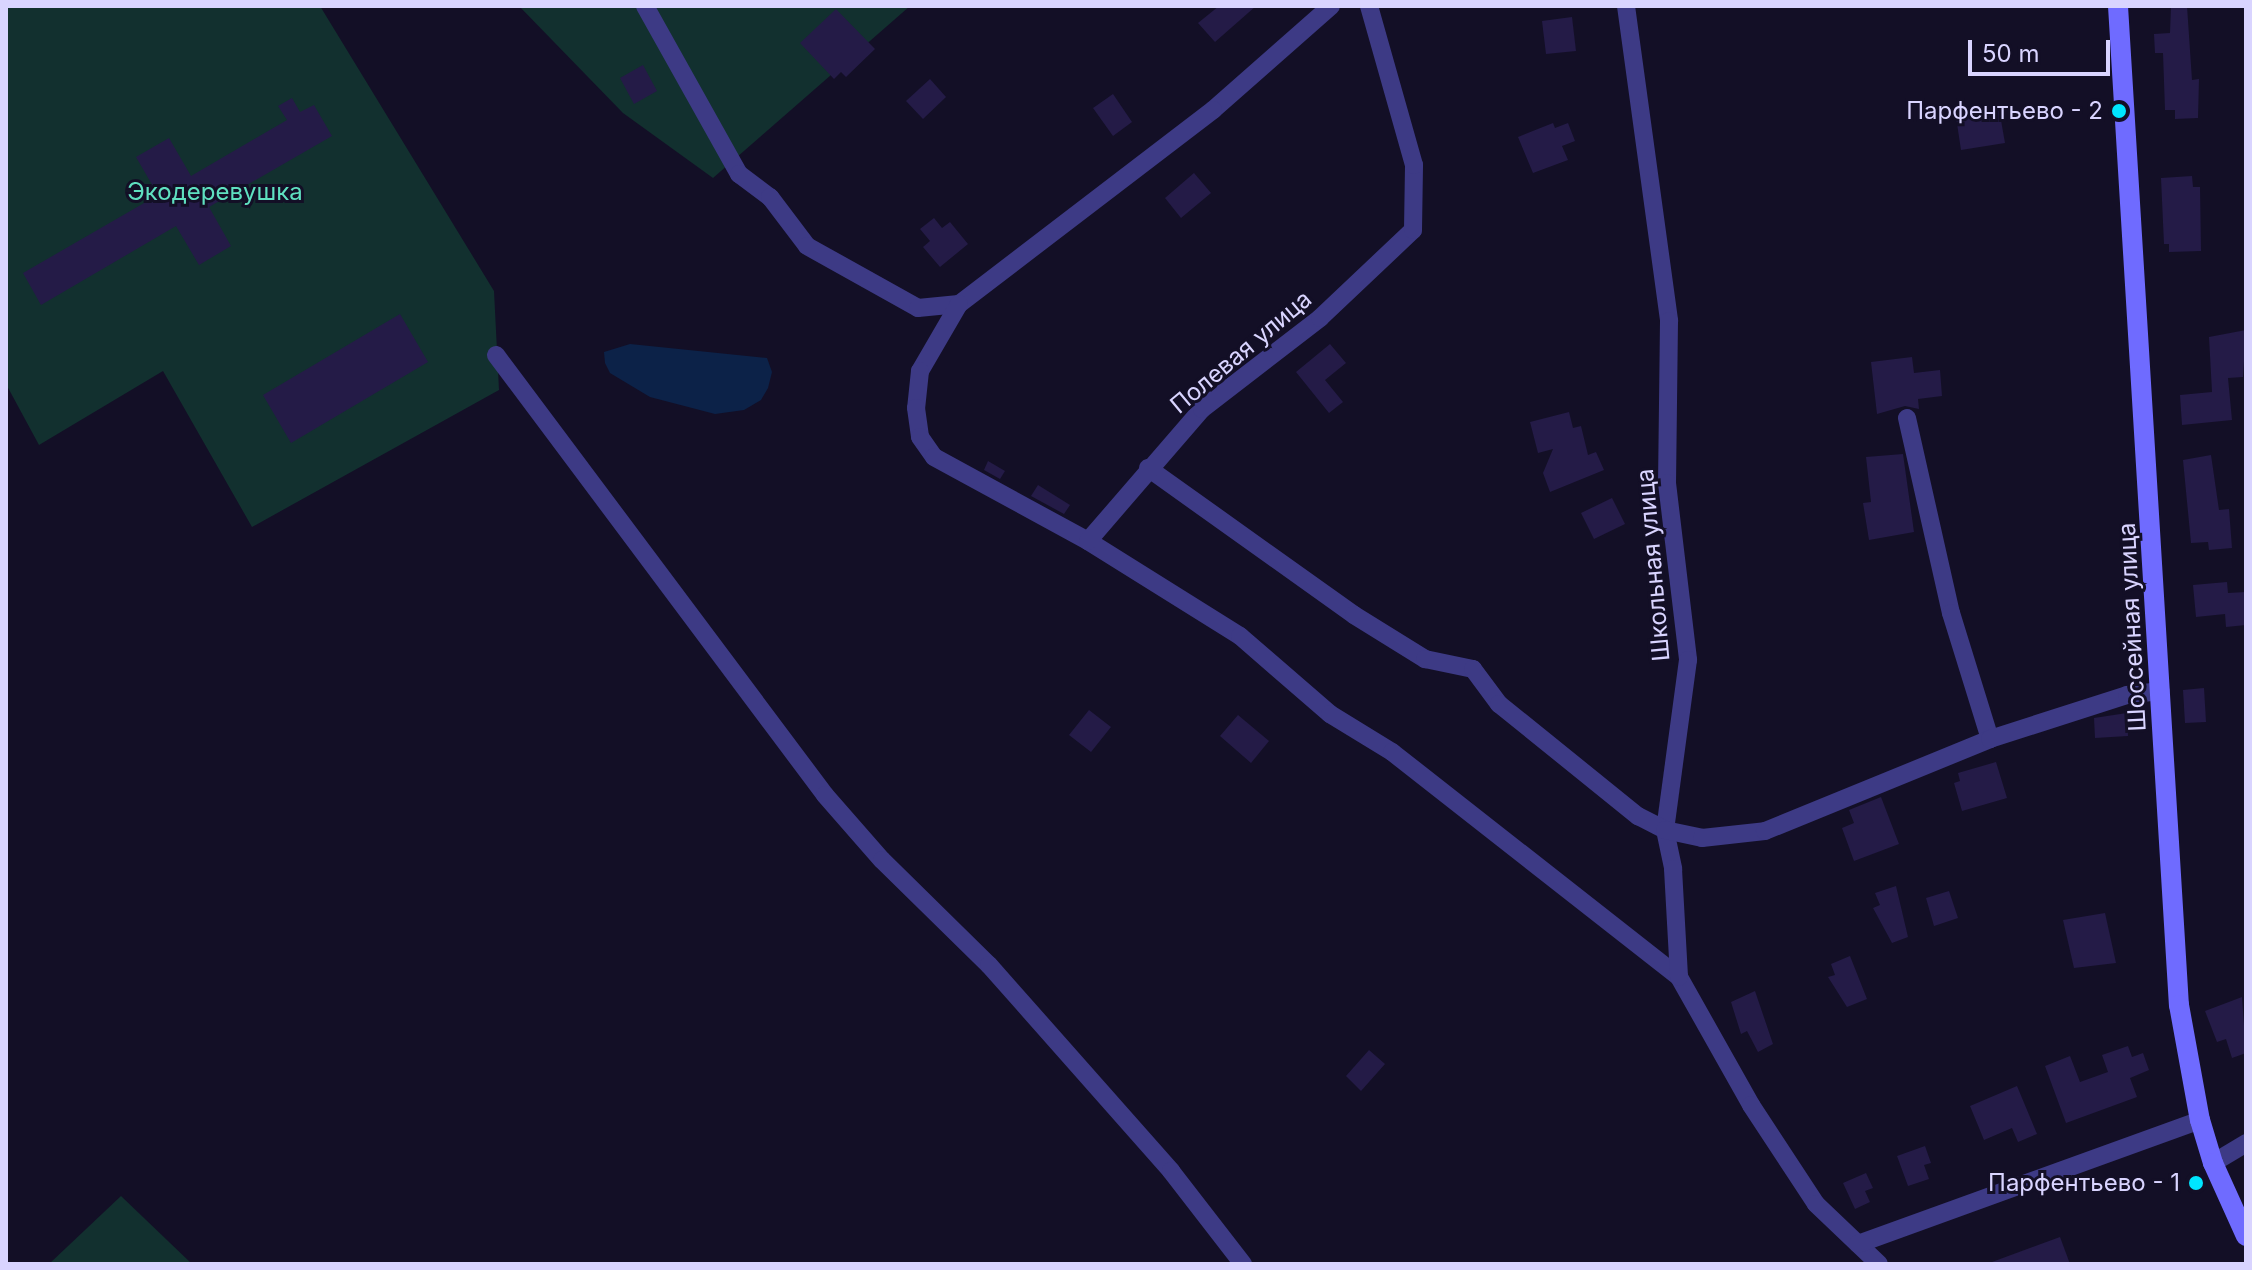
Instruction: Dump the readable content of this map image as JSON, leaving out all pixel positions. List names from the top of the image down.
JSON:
{
  "streets": {
    "street": ["Полевая улица", "Школьная улица", "Шоссейная улица"]
  },
  "crossings": [
    ["Полевая улица", "Школьная улица"]
  ],
  "parks": ["Экодеревушка"],
  "places": ["Парфентьево - 2", "Парфентьево - 1"],
  "scale_bar": "50 m"
}
